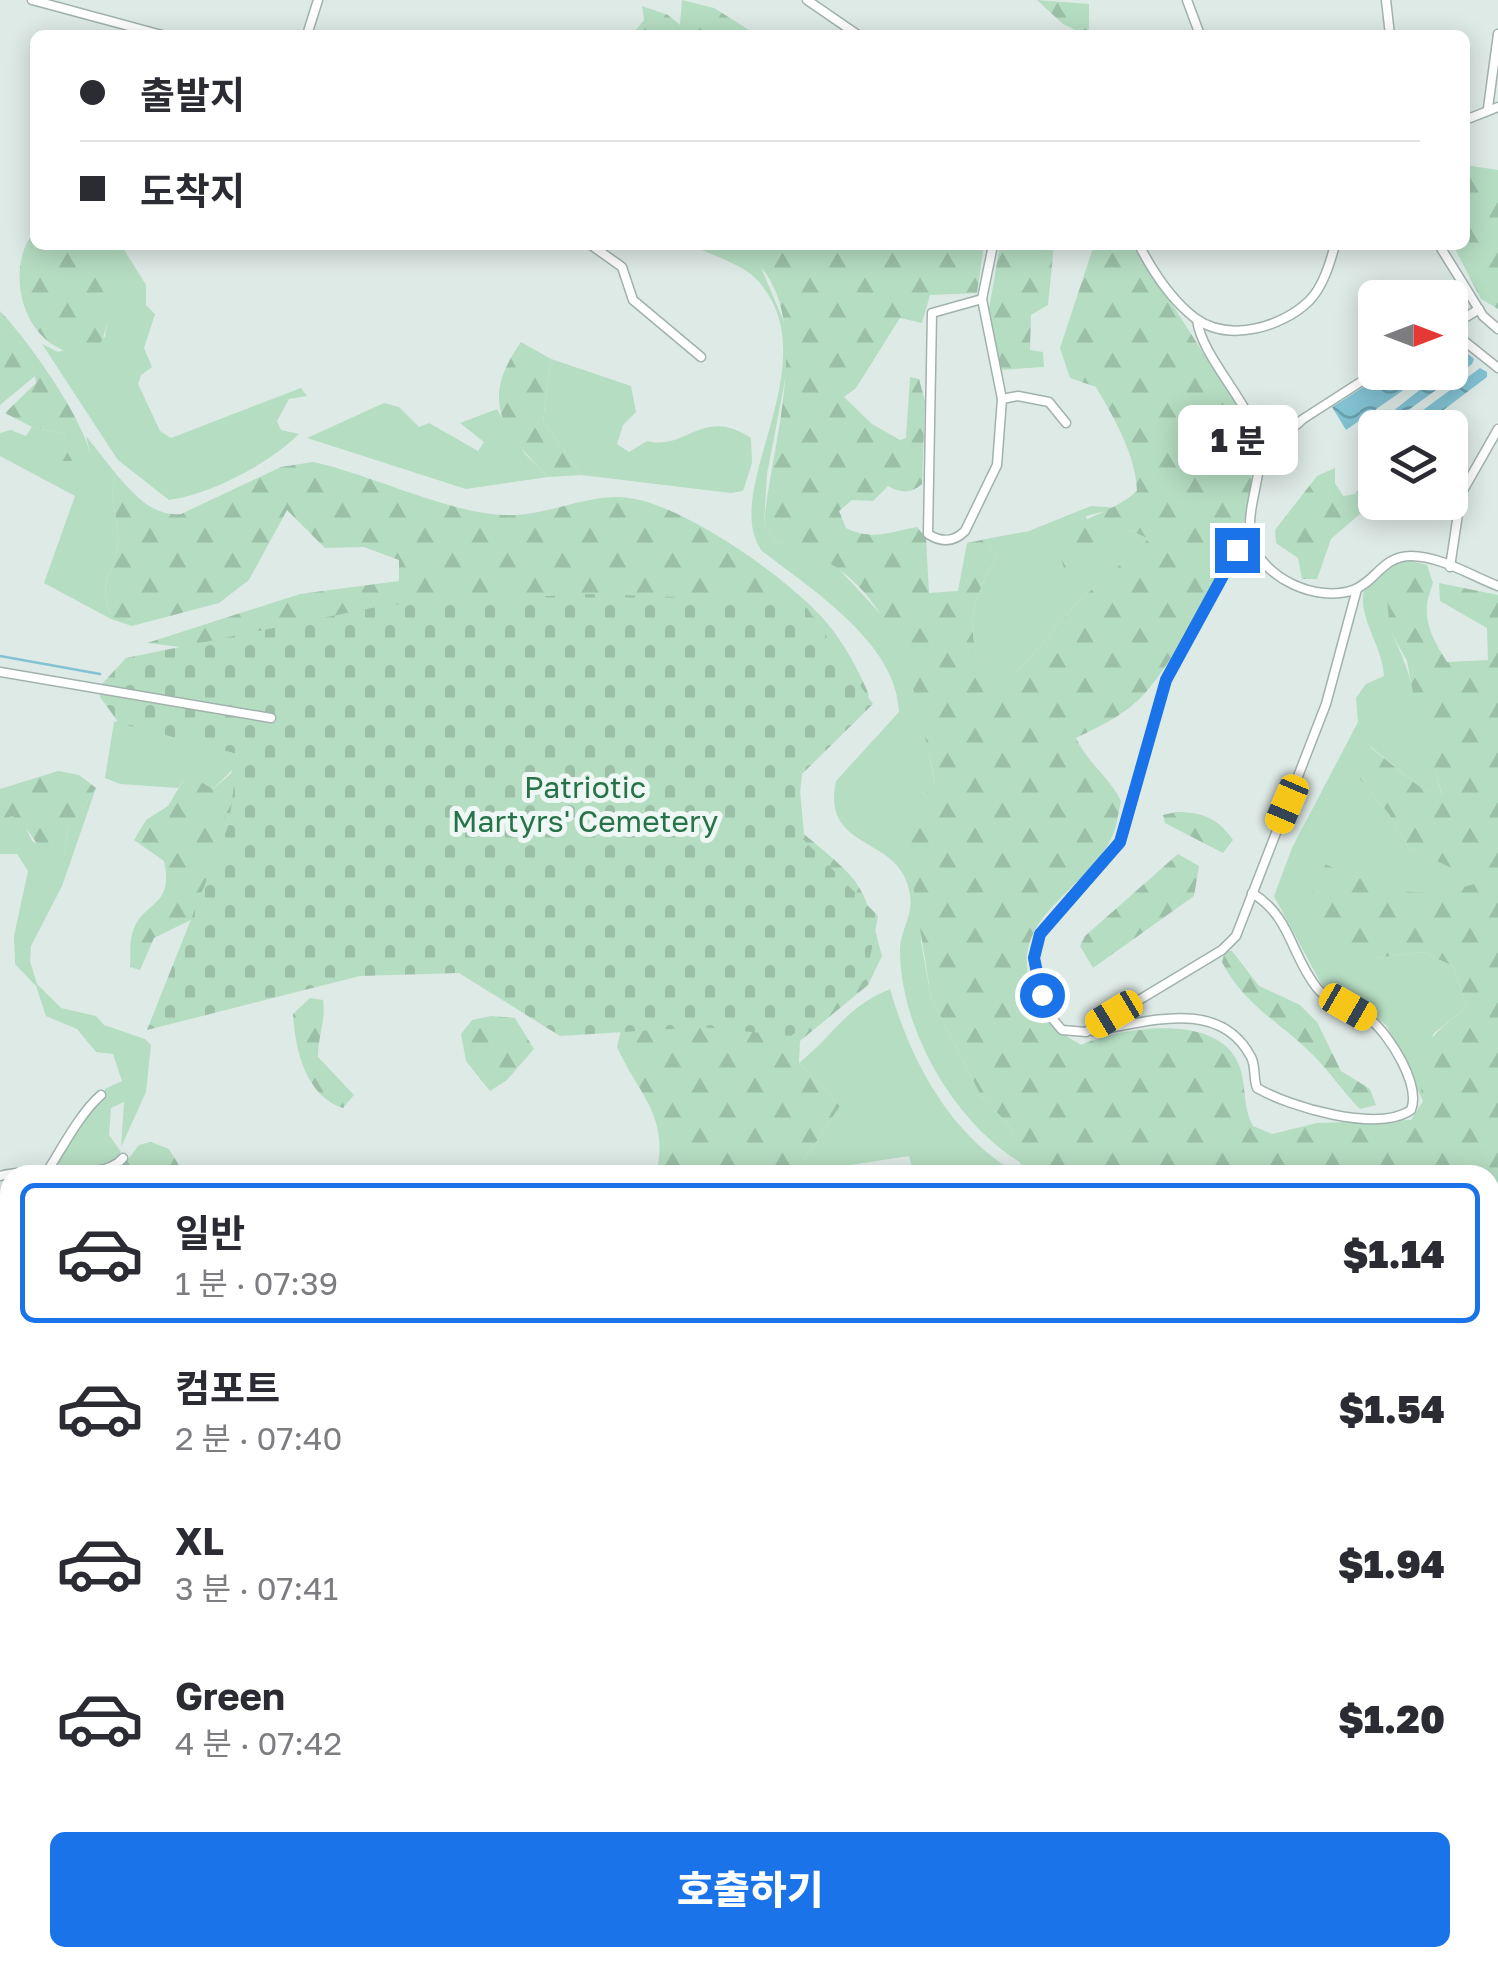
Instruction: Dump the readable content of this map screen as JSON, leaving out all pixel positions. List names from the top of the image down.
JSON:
{
  "parks": ["Patriotic Martyrs' Cemetery"],
  "north": "right",
  "page": {
    "banner": ["출발지", "도착지"],
    "bubble": "1 분",
    "list": [
      {
        "name": "일반",
        "note": "1 분 · 07:39",
        "value": "$1.14"
      },
      {
        "name": "컴포트",
        "note": "2 분 · 07:40",
        "value": "$1.54"
      },
      {
        "name": "XL",
        "note": "3 분 · 07:41",
        "value": "$1.94"
      },
      {
        "name": "Green",
        "note": "4 분 · 07:42",
        "value": "$1.20"
      }
    ],
    "buttons": "호출하기"
  }
}
